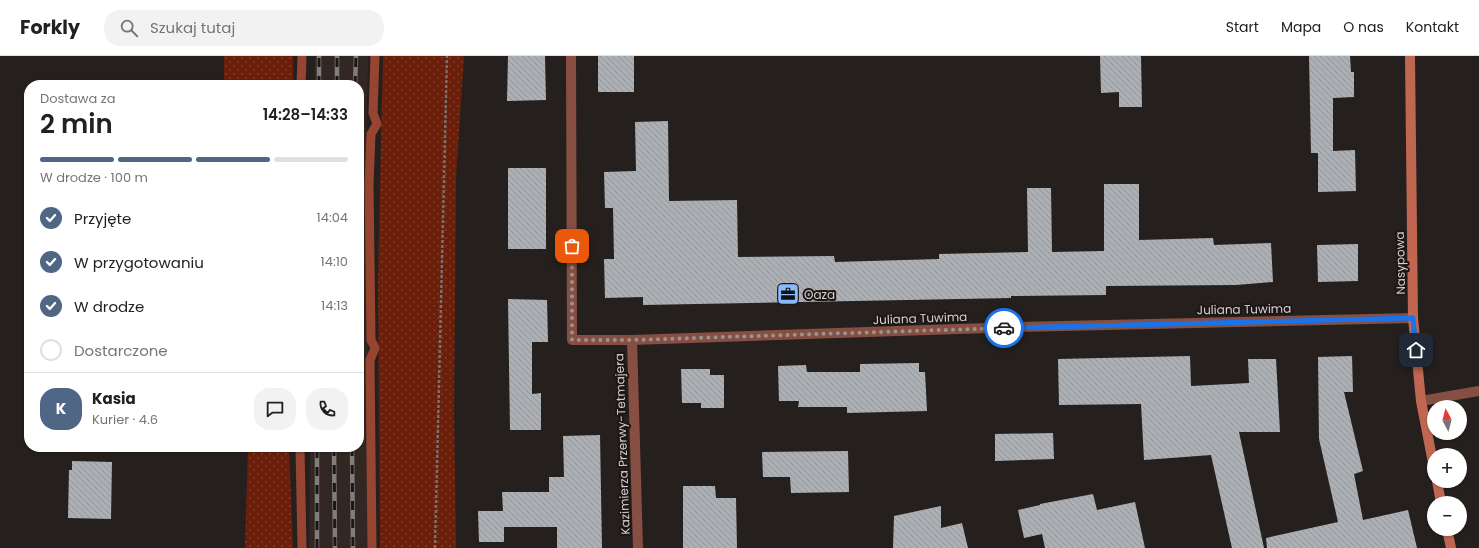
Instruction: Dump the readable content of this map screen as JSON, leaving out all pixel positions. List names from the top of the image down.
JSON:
{
  "streets": {
    "street": ["Nasypowa", "Juliana Tuwima", "Kazimierza Przerwy-Tetmajera"]
  },
  "crossings": [
    ["Nasypowa", "Juliana Tuwima"],
    ["Juliana Tuwima", "Kazimierza Przerwy-Tetmajera"]
  ],
  "places": {
    "office": ["Oaza"]
  },
  "north": "top",
  "page": {
    "header": "Forkly",
    "search": "Szukaj tutaj",
    "nav": [
      "Start",
      "Mapa",
      "O nas",
      "Kontakt"
    ],
    "heading": ["2 min", "Dostawa za", "14:28–14:33"],
    "panel": ["Kasia", "Kurier · 4.6"],
    "bar": "W drodze · 100 m",
    "list": [
      ["Przyjęte", "14:04"],
      ["W przygotowaniu", "14:10"],
      ["W drodze", "14:13"],
      "Dostarczone"
    ],
    "round": "K",
    "map_buttons": ["+", "−"]
  }
}
